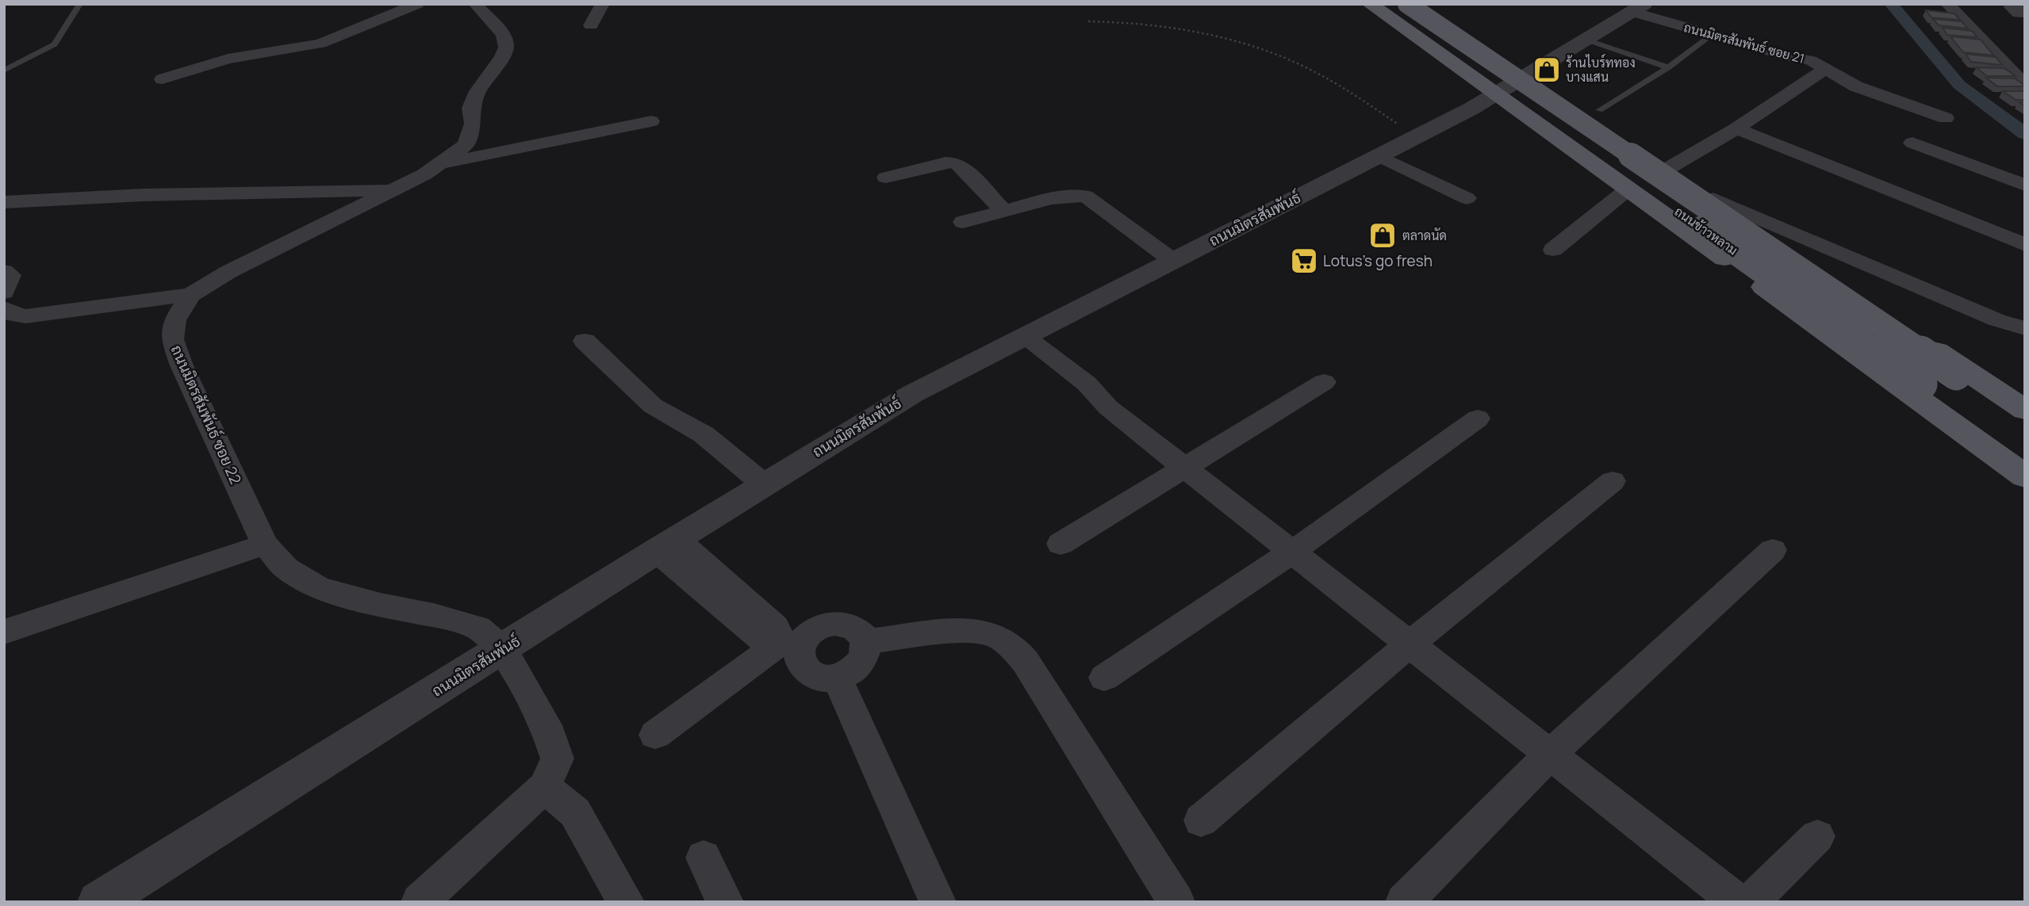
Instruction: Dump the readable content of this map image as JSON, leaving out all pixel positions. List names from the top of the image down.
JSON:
{
  "streets": {
    "main road": ["ถนนข้าวหลาม"],
    "street": ["ถนนมิตรสัมพันธ์ ซอย 21", "ถนนมิตรสัมพันธ์", "ถนนมิตรสัมพันธ์ ซอย 22"]
  },
  "crossings": [
    ["ถนนมิตรสัมพันธ์ ซอย 21", "ถนนมิตรสัมพันธ์"],
    ["ถนนมิตรสัมพันธ์", "ถนนมิตรสัมพันธ์ ซอย 22"]
  ],
  "places": {
    "shop": ["ร้านไบร์ททอง บางแสน", "ตลาดนัด"],
    "supermarket": ["Lotus's go fresh"]
  }
}
